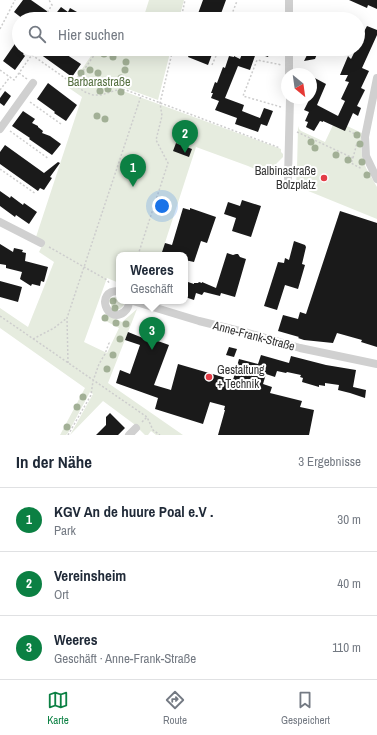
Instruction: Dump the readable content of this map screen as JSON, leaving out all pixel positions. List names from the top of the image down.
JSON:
{
  "streets": {
    "street": ["Anne-Frank-Straße"]
  },
  "parks": ["Barbarastraße"],
  "places": ["Balbinastraße Bolzplatz", "Gestaltung + Technik"],
  "north": "bottom right",
  "page": {
    "search": "Hier suchen",
    "pins": ["2", "1", "3"],
    "popup": ["Weeres", "Geschäft"],
    "heading": ["In der Nähe", "3 Ergebnisse"],
    "list": [
      {
        "mark": "1",
        "name": "KGV An de huure Poal e.V .",
        "note": "Park",
        "value": "30 m"
      },
      {
        "mark": "2",
        "name": "Vereinsheim",
        "note": "Ort",
        "value": "40 m"
      },
      {
        "mark": "3",
        "name": "Weeres",
        "note": "Geschäft · Anne-Frank-Straße",
        "value": "110 m"
      }
    ],
    "nav": ["Karte", "Route", "Gespeichert"]
  }
}
